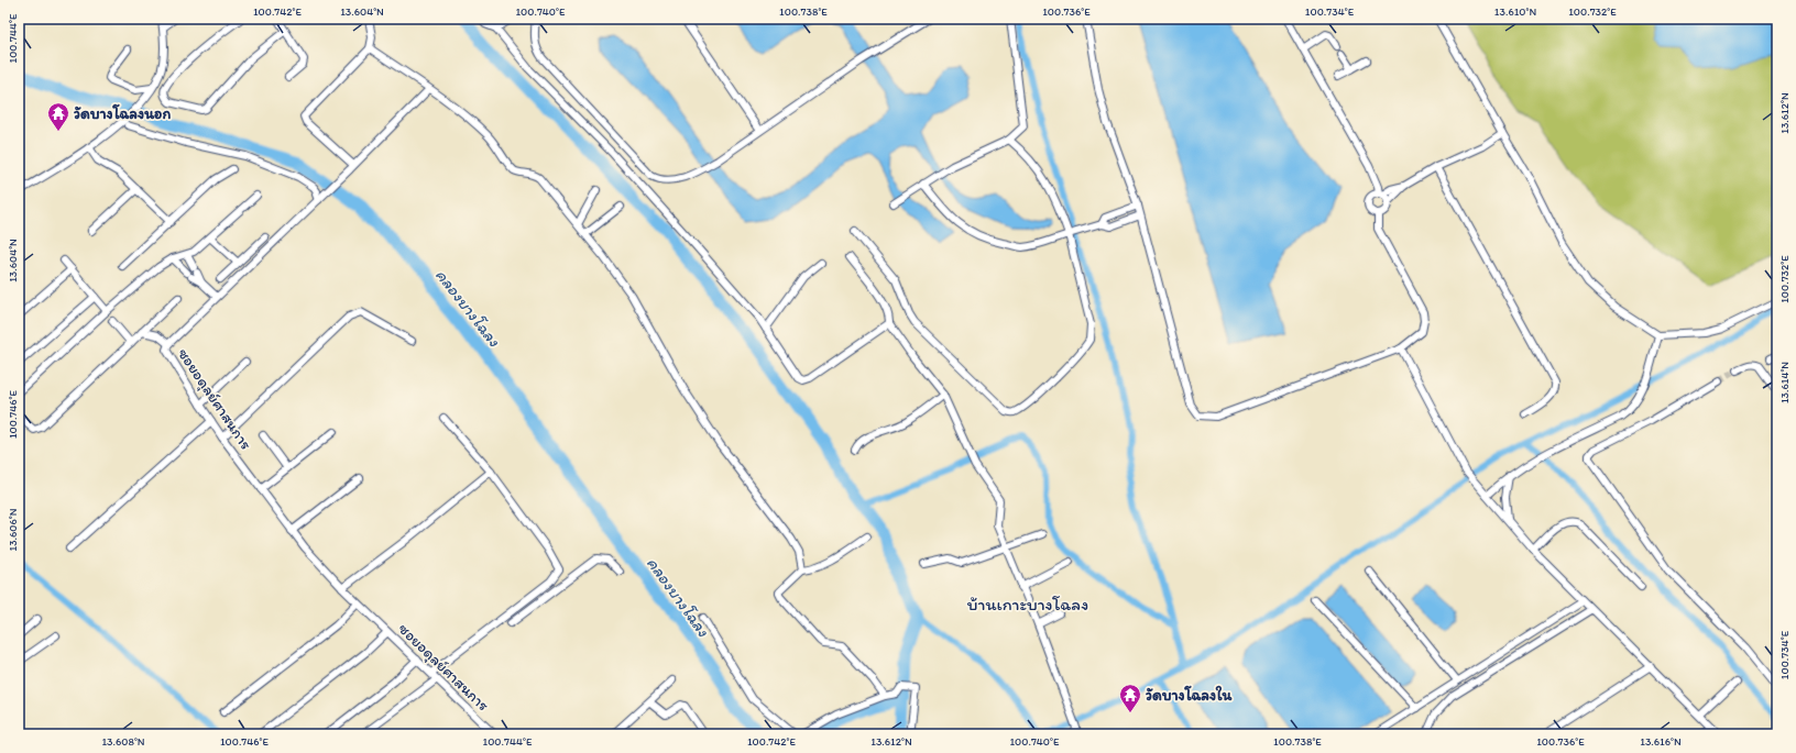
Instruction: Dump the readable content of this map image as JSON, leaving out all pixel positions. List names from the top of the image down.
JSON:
{
  "streets": {
    "street": ["ซอยอดุลย์ศาสนการ"]
  },
  "districts": ["บ้านเกาะบางโฉลง"],
  "water": ["คลองบางโฉลง"],
  "places": {
    "temple": ["วัดบางโฉลงนอก", "วัดบางโฉลงใน"]
  },
  "coordinates": [
    "100.742°E",
    "13.604°N",
    "100.740°E",
    "100.738°E",
    "100.736°E",
    "100.734°E",
    "13.610°N",
    "100.732°E",
    "100.744°E",
    "13.612°N",
    "13.614°N",
    "100.746°E",
    "13.606°N",
    "13.608°N",
    "13.616°N"
  ]
}
